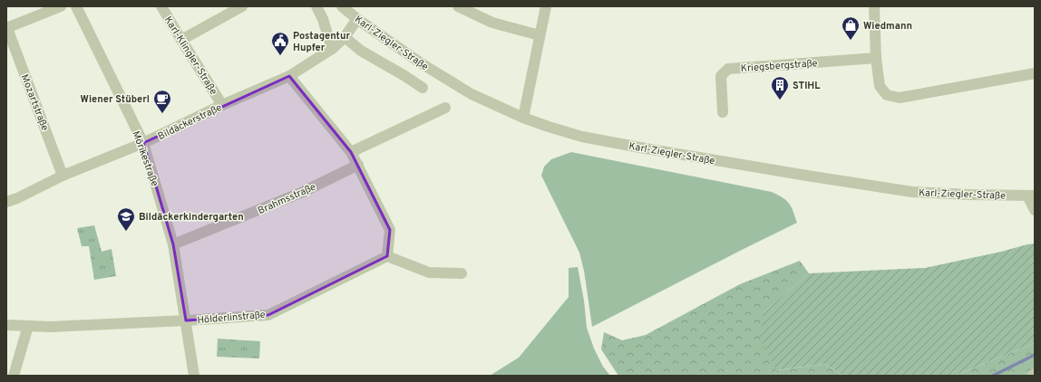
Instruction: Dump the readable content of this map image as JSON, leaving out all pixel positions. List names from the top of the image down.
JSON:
{
  "streets": {
    "street": [
      "Karl-Ziegler-Straße",
      "Karl-Klingler-Straße",
      "Kriegsbergstraße",
      "Mozartstraße",
      "Bildäckerstraße",
      "Mörikestraße",
      "Brahmsstraße",
      "Hölderlinstraße"
    ]
  },
  "crossings": [
    ["Karl-Ziegler-Straße", "Bildäckerstraße"],
    ["Karl-Klingler-Straße", "Bildäckerstraße"],
    ["Mozartstraße", "Bildäckerstraße"],
    ["Bildäckerstraße", "Mörikestraße"],
    ["Mörikestraße", "Brahmsstraße"],
    ["Mörikestraße", "Hölderlinstraße"]
  ],
  "places": {
    "shop": ["Wiedmann"],
    "public building": ["Postagentur Hupfer"],
    "building": ["STIHL"],
    "cafe": ["Wiener Stüberl"],
    "school or university": ["Bildäckerkindergarten"]
  }
}
